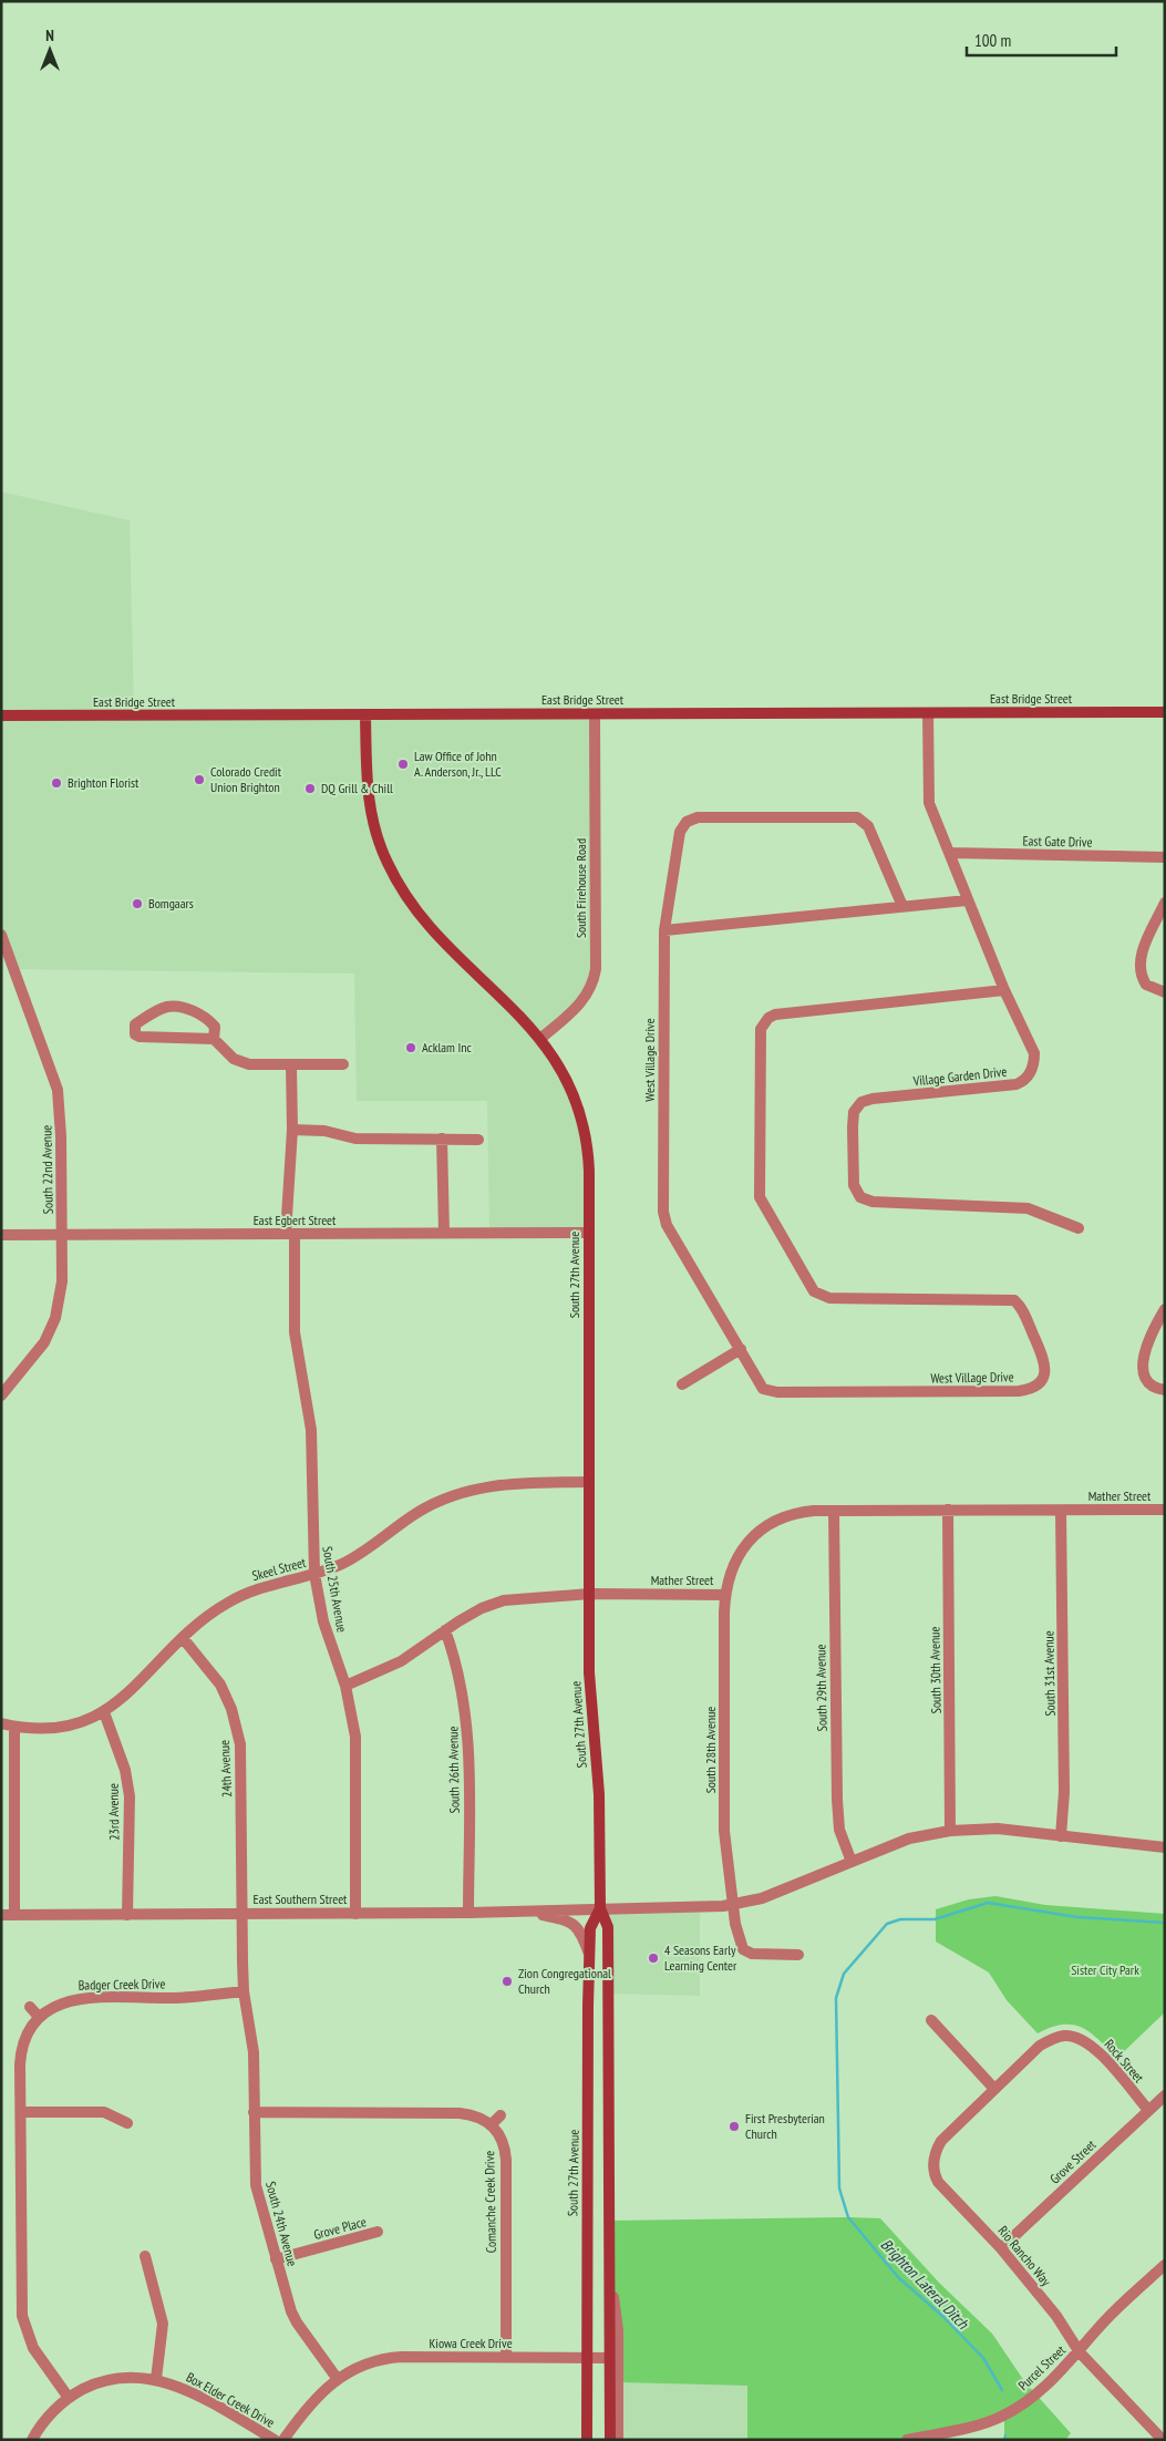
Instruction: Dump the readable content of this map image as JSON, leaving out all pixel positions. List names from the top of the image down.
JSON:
{
  "streets": {
    "main road": ["East Bridge Street", "South 27th Avenue"],
    "street": [
      "East Gate Drive",
      "South Firehouse Road",
      "West Village Drive",
      "Village Garden Drive",
      "South 22nd Avenue",
      "East Egbert Street",
      "Mather Street",
      "Skeel Street",
      "South 25th Avenue",
      "South 30th Avenue",
      "South 31st Avenue",
      "South 29th Avenue",
      "South 28th Avenue",
      "24th Avenue",
      "South 26th Avenue",
      "23rd Avenue",
      "East Southern Street",
      "Badger Creek Drive",
      "Rock Street",
      "Grove Street",
      "Comanche Creek Drive",
      "South 24th Avenue",
      "Grove Place",
      "Rio Rancho Way",
      "Kiowa Creek Drive",
      "Purcel Street",
      "Box Elder Creek Drive"
    ]
  },
  "crossings": [
    ["East Bridge Street", "South Firehouse Road"],
    ["East Bridge Street", "Village Garden Drive"],
    ["East Bridge Street", "South 27th Avenue"],
    ["East Gate Drive", "Village Garden Drive"],
    ["South Firehouse Road", "South 27th Avenue"],
    ["West Village Drive", "Village Garden Drive"],
    ["South 22nd Avenue", "East Egbert Street"],
    ["East Egbert Street", "South 27th Avenue"],
    ["East Egbert Street", "South 25th Avenue"],
    ["South 27th Avenue", "Mather Street"],
    ["South 27th Avenue", "Skeel Street"],
    ["South 27th Avenue", "East Southern Street"],
    ["South 27th Avenue", "Kiowa Creek Drive"],
    ["Mather Street", "South 25th Avenue"],
    ["Mather Street", "South 30th Avenue"],
    ["Mather Street", "South 31st Avenue"],
    ["Mather Street", "South 29th Avenue"],
    ["Mather Street", "South 28th Avenue"],
    ["Mather Street", "South 26th Avenue"],
    ["Skeel Street", "South 25th Avenue"],
    ["Skeel Street", "24th Avenue"],
    ["Skeel Street", "23rd Avenue"],
    ["South 25th Avenue", "East Southern Street"],
    ["South 30th Avenue", "East Southern Street"],
    ["South 31st Avenue", "East Southern Street"],
    ["South 29th Avenue", "East Southern Street"],
    ["South 28th Avenue", "East Southern Street"],
    ["24th Avenue", "East Southern Street"],
    ["24th Avenue", "South 24th Avenue"],
    ["South 26th Avenue", "East Southern Street"],
    ["23rd Avenue", "East Southern Street"],
    ["East Southern Street", "South 24th Avenue"],
    ["Badger Creek Drive", "South 24th Avenue"],
    ["Rock Street", "Grove Street"],
    ["Rock Street", "Rio Rancho Way"],
    ["Grove Street", "Rio Rancho Way"],
    ["Comanche Creek Drive", "Kiowa Creek Drive"],
    ["South 24th Avenue", "Grove Place"],
    ["South 24th Avenue", "Kiowa Creek Drive"],
    ["Rio Rancho Way", "Purcel Street"]
  ],
  "water": ["Brighton Lateral Ditch"],
  "parks": ["Sister City Park"],
  "places": [
    "Law Office of John A. Anderson, Jr., LLC",
    "Colorado Credit Union Brighton",
    "Brighton Florist",
    "DQ Grill & Chill",
    "Bomgaars",
    "Acklam Inc",
    "4 Seasons Early Learning Center",
    "Zion Congregational Church",
    "First Presbyterian Church"
  ],
  "scale_bar": "100 m",
  "north": "top"
}
